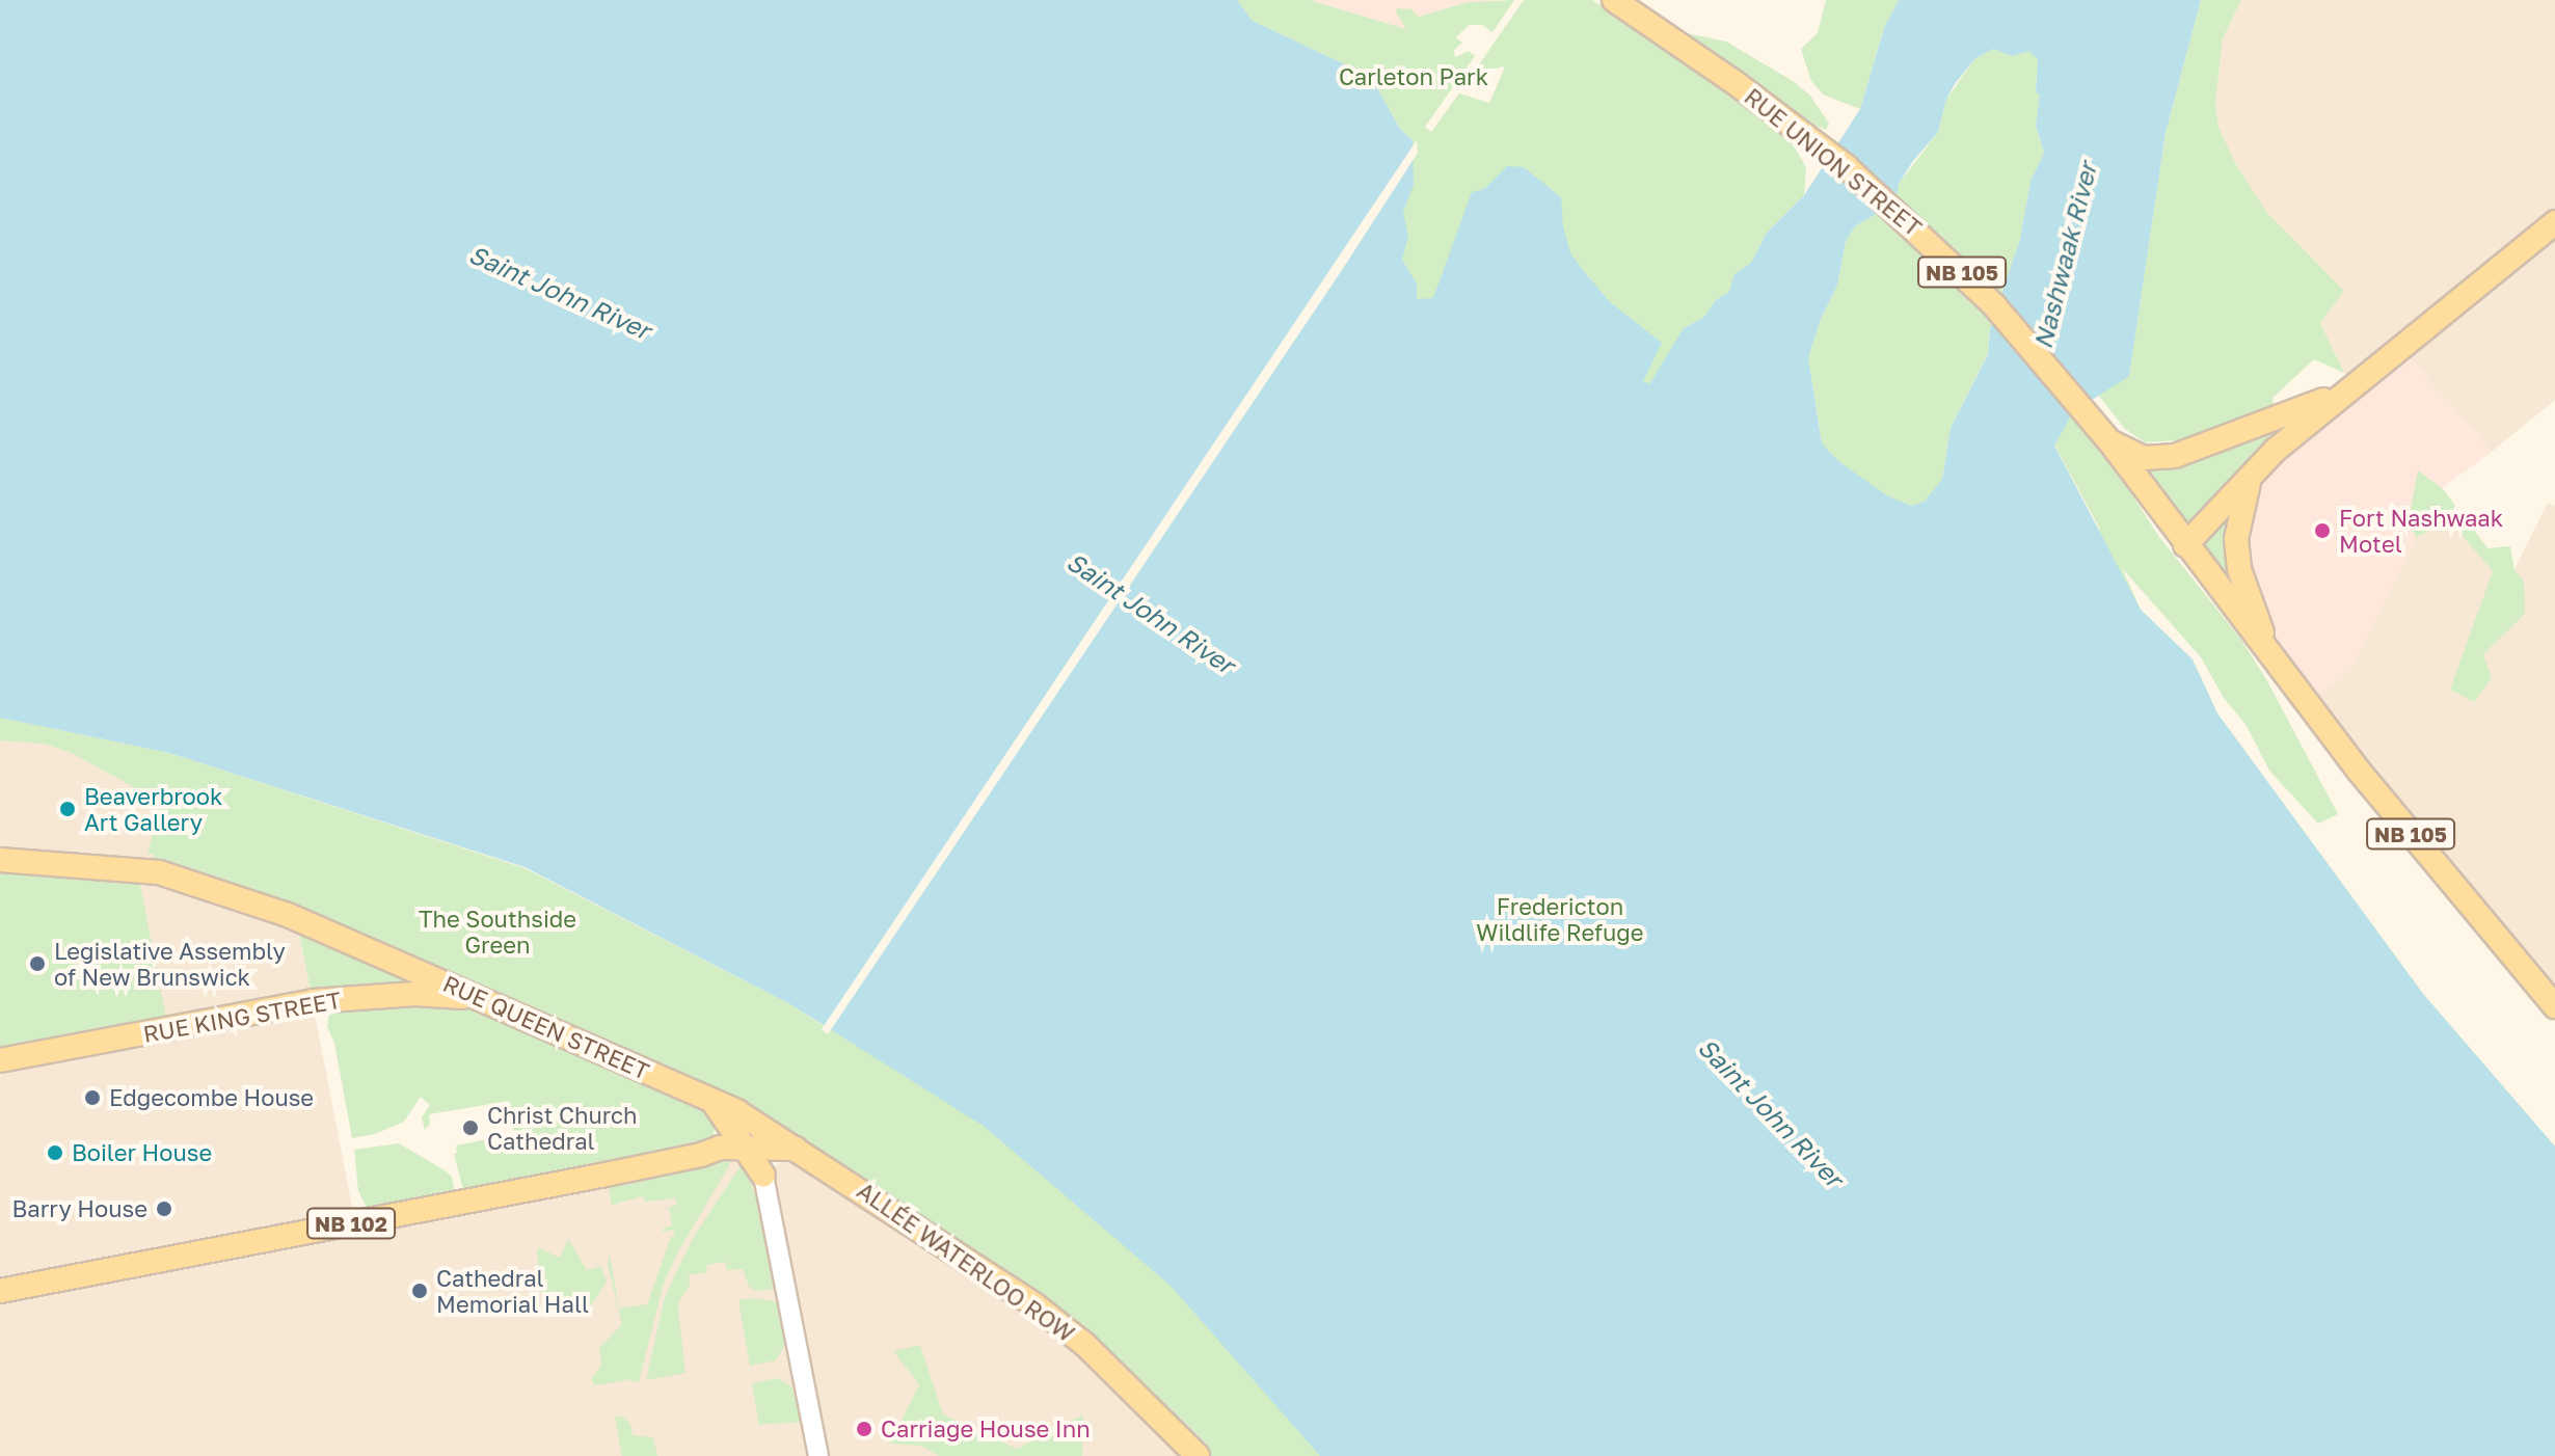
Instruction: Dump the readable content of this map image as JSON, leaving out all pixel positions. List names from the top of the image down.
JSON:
{
  "streets": {
    "main road": [
      "RUE UNION STREET",
      "NB 105",
      "RUE KING STREET",
      "RUE QUEEN STREET",
      "NB 102",
      "ALLÉE WATERLOO ROW"
    ]
  },
  "crossings": [
    ["RUE UNION STREET", "NB 105"],
    ["RUE KING STREET", "RUE QUEEN STREET"],
    ["RUE QUEEN STREET", "NB 102"],
    ["RUE QUEEN STREET", "ALLÉE WATERLOO ROW"],
    ["NB 102", "ALLÉE WATERLOO ROW"]
  ],
  "water": ["Nashwaak River", "Saint John River"],
  "parks": ["Carleton Park", "Fredericton Wildlife Refuge", "The Southside Green"],
  "places": [
    "Fort Nashwaak Motel",
    "Beaverbrook Art Gallery",
    "Legislative Assembly of New Brunswick",
    "Edgecombe House",
    "Christ Church Cathedral",
    "Boiler House",
    "Barry House",
    "Cathedral Memorial Hall",
    "Carriage House Inn"
  ]
}
